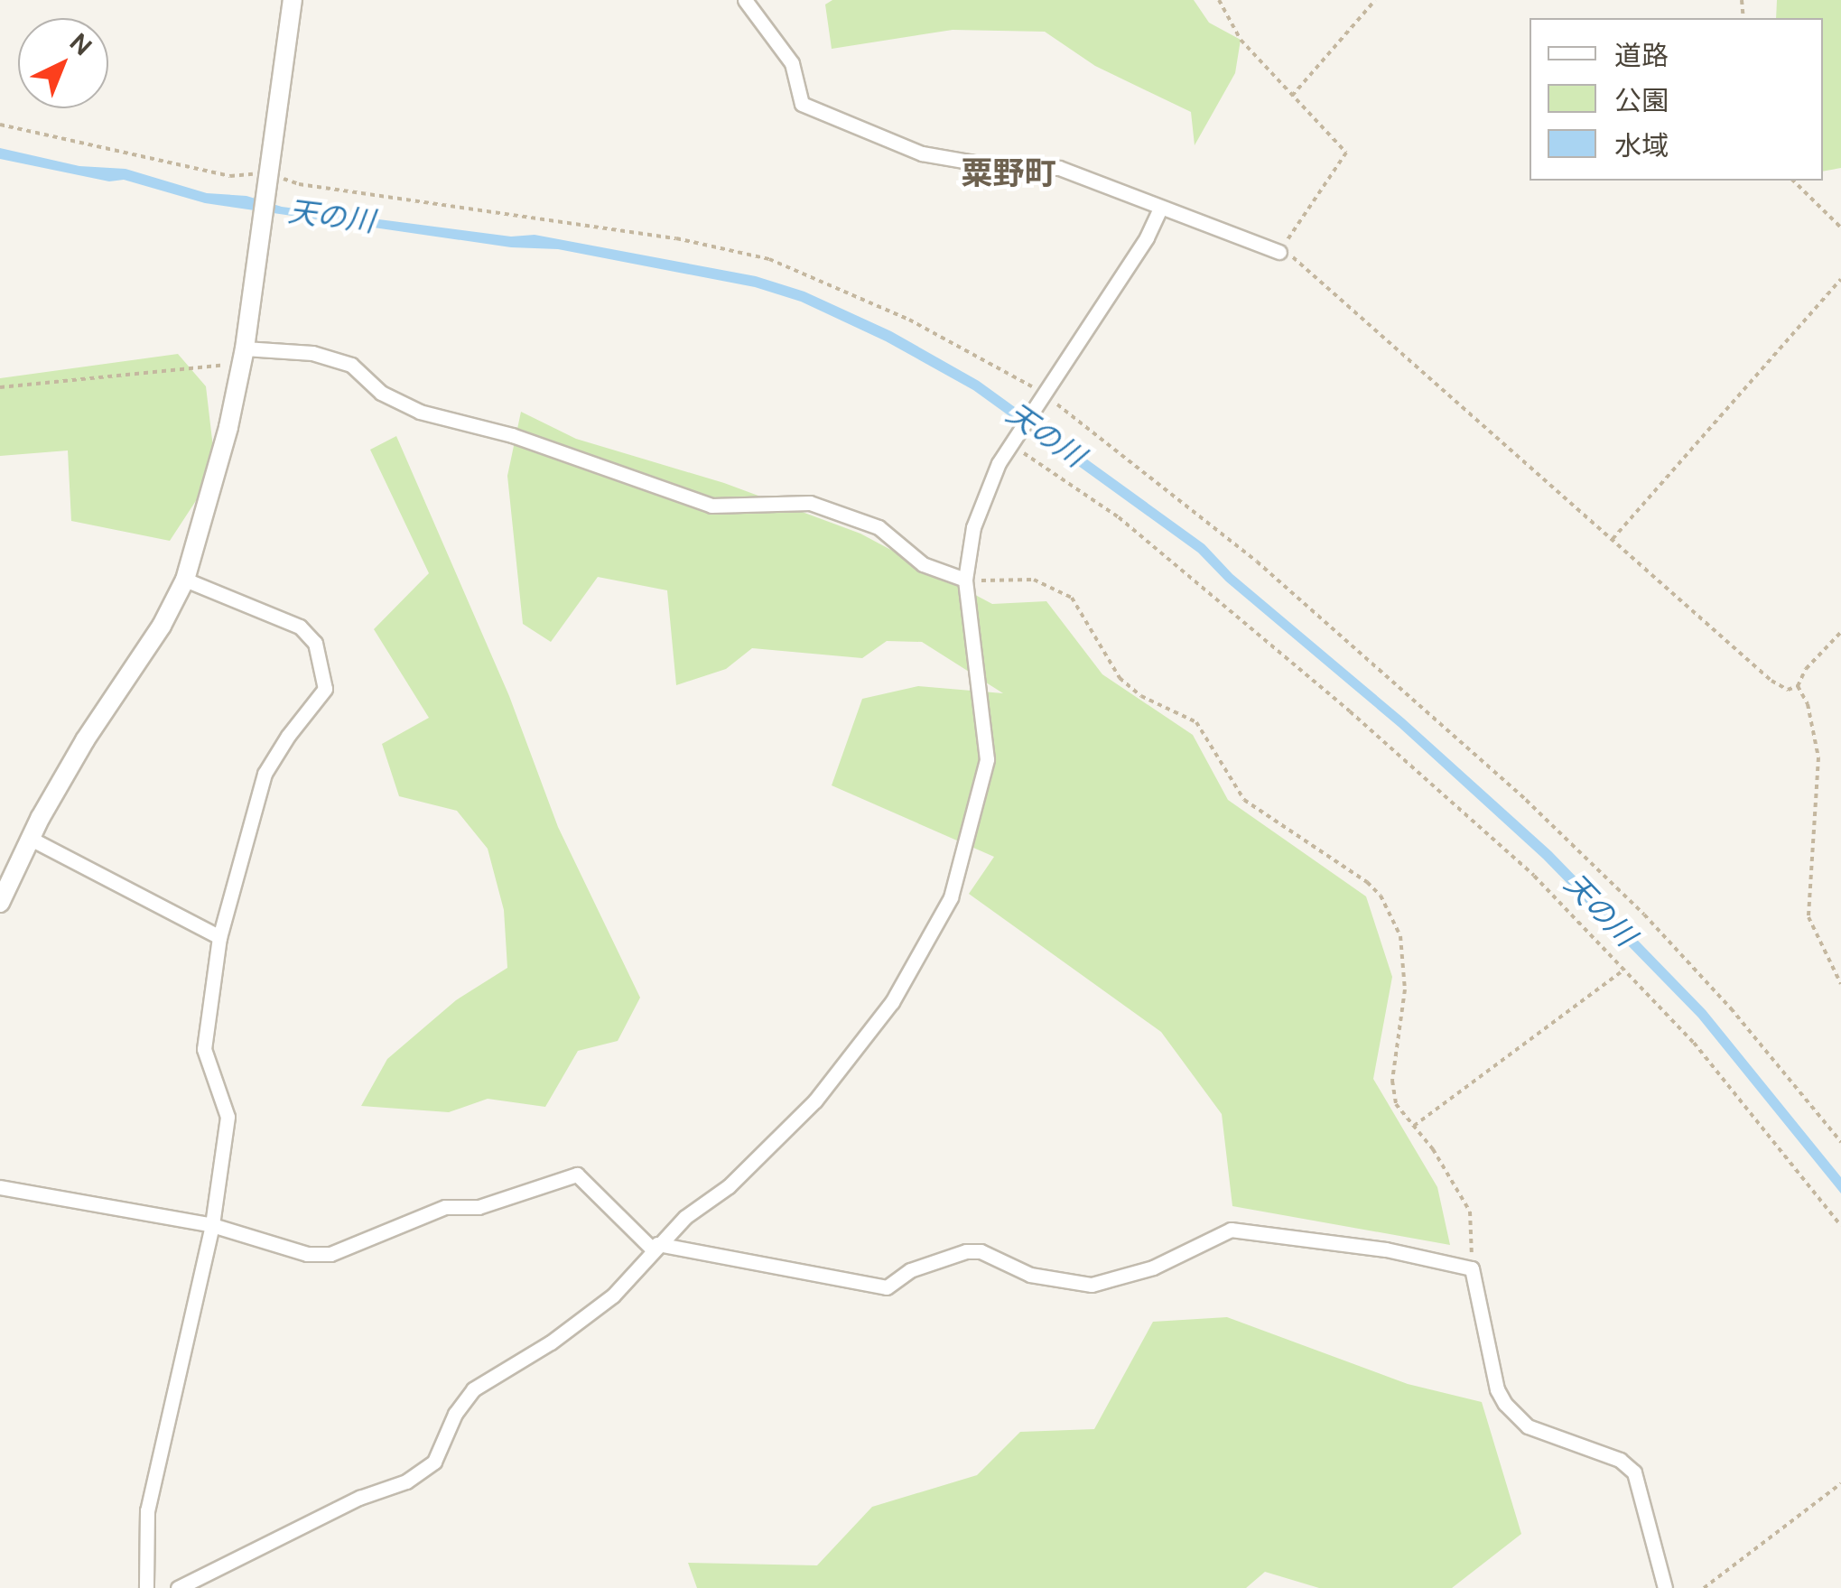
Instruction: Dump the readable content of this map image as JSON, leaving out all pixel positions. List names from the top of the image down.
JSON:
{
  "districts": ["粟野町"],
  "water": ["天の川"],
  "legend": ["道路", "公園", "水域"],
  "north": "top right"
}
